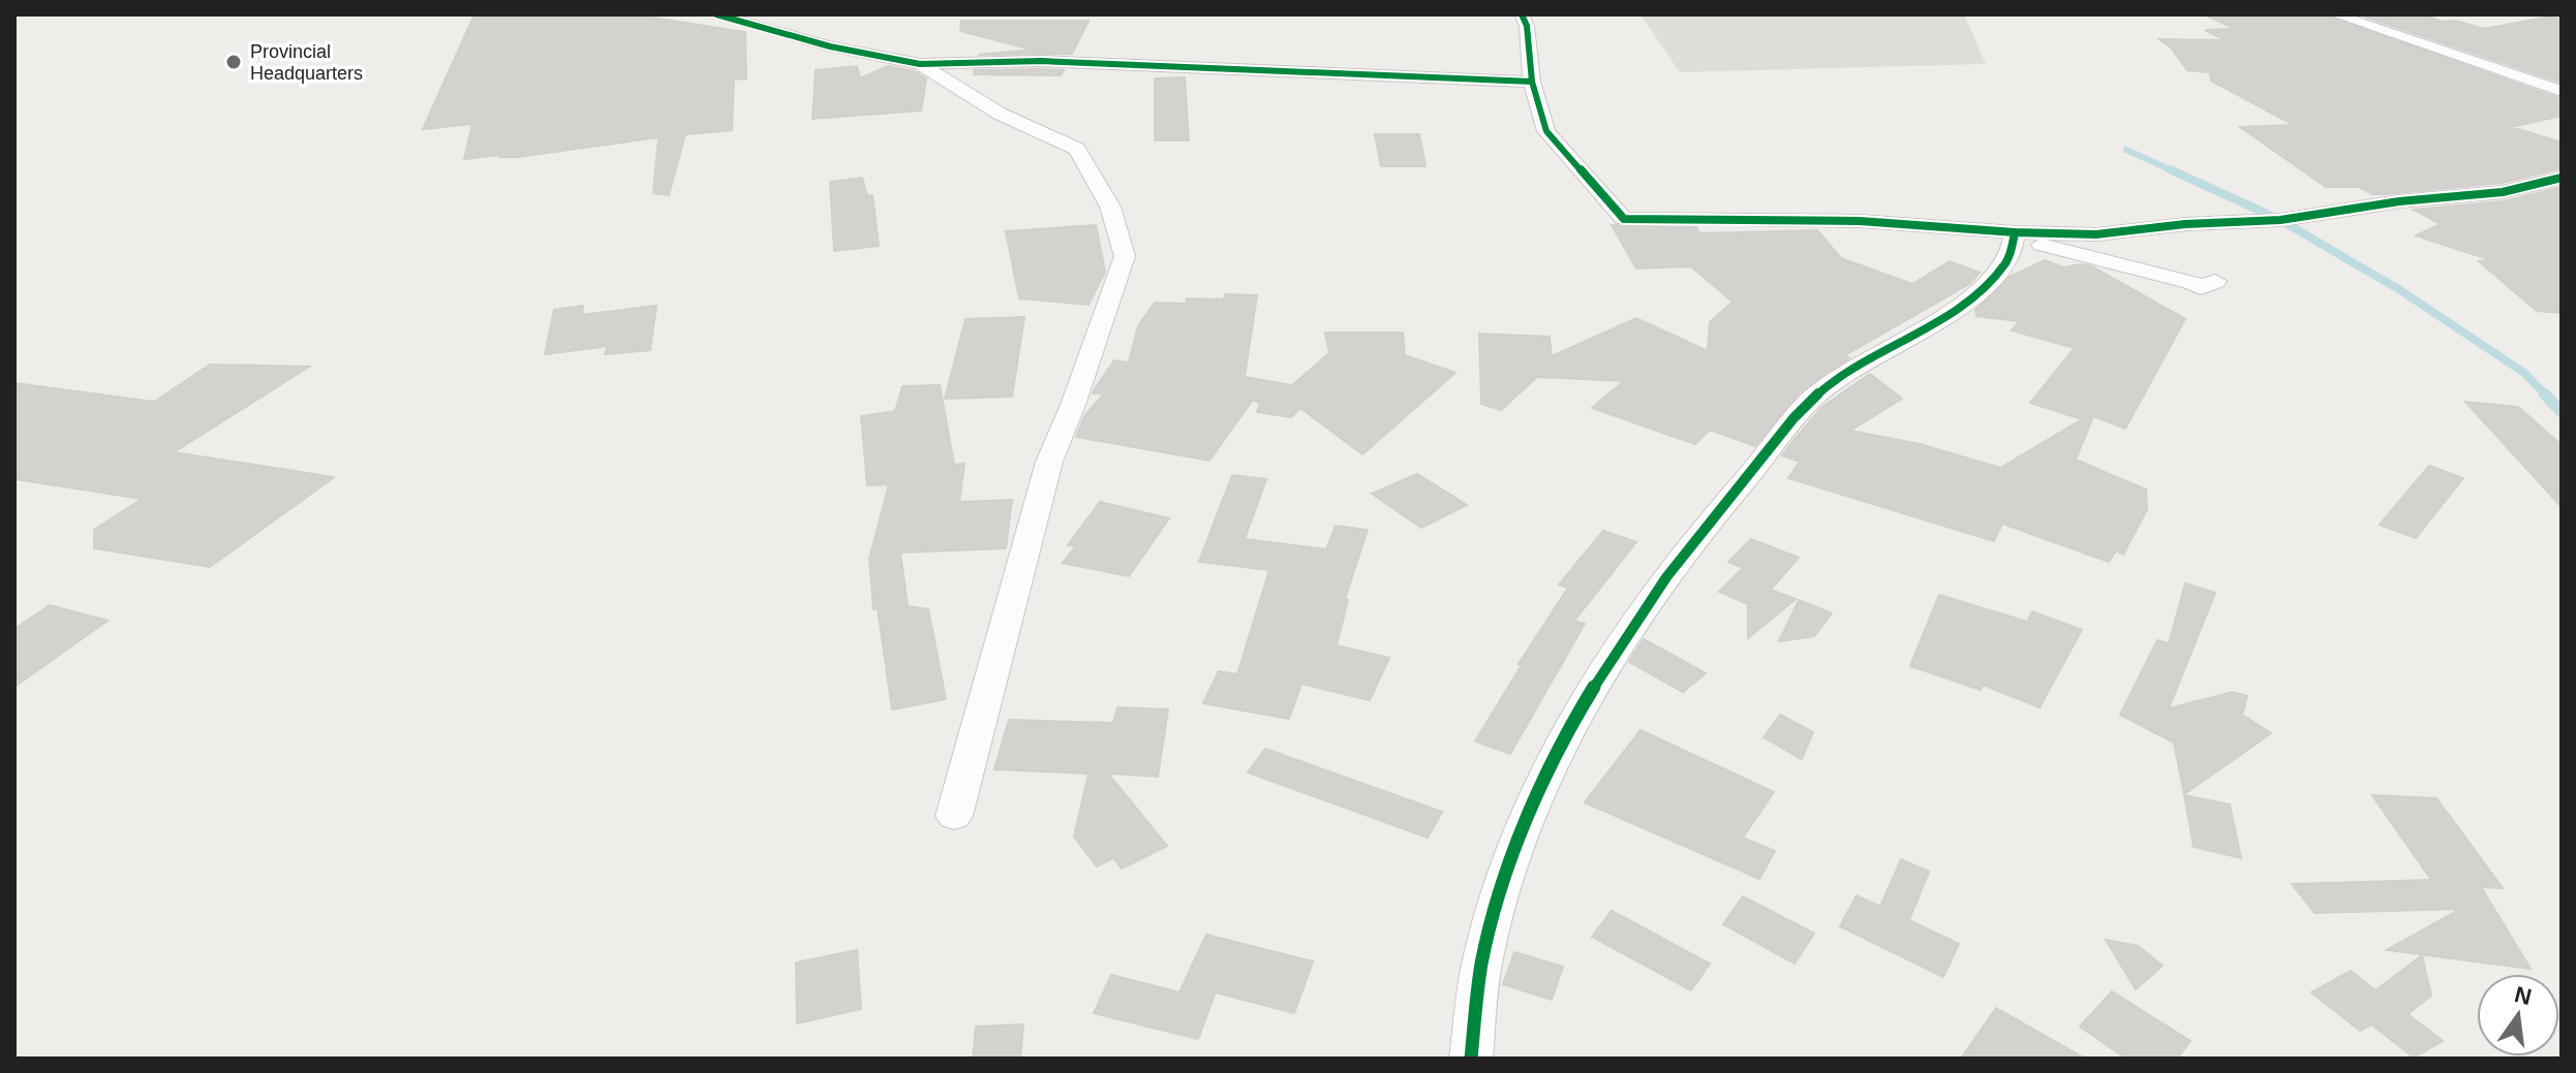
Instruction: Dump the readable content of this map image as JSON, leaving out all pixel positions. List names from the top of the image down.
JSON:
{
  "places": ["Provincial Headquarters"],
  "north": "top"
}
